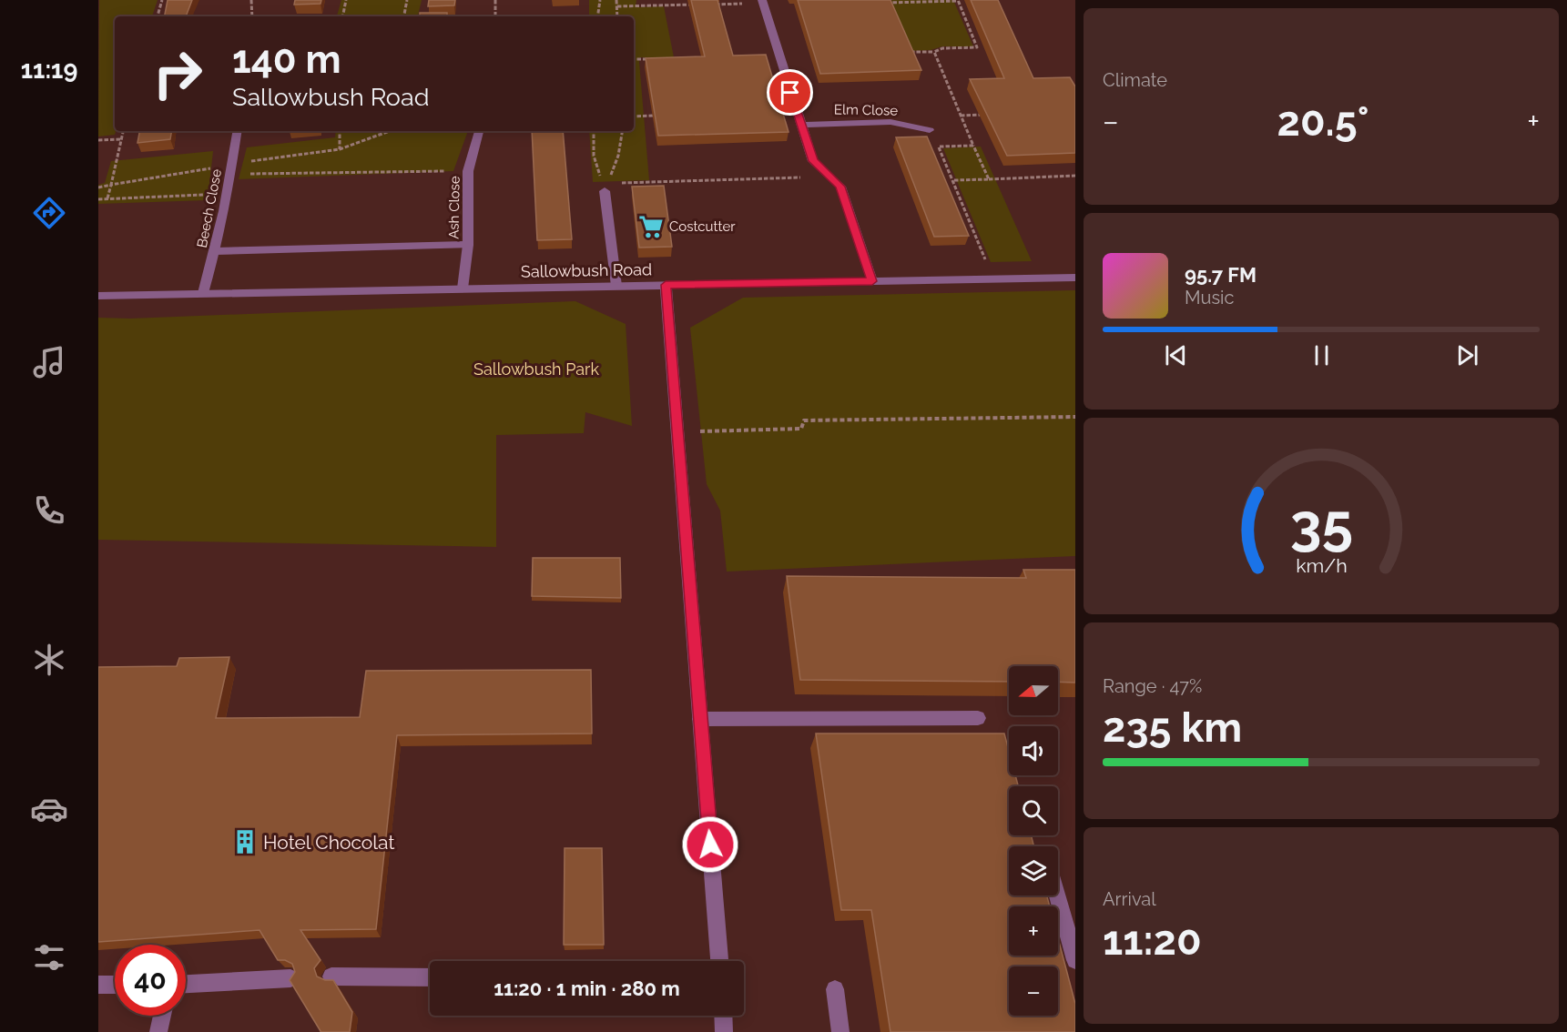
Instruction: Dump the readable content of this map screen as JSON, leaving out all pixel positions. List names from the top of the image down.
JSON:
{
  "streets": {
    "street": [
      "Elm Close",
      "Ash Close",
      "Beech Close",
      "Sallowbush Road"
    ]
  },
  "crossings": [
    ["Ash Close", "Sallowbush Road"],
    ["Beech Close", "Sallowbush Road"]
  ],
  "parks": ["Sallowbush Park"],
  "places": {
    "supermarket": ["Costcutter"],
    "building": ["Hotel Chocolat"]
  },
  "north": "left",
  "page": {
    "tabs": "11:19",
    "tile": [
      "Climate",
      ["Range · 47%", "235 km"],
      ["Arrival", "11:20"]
    ],
    "turn": ["140 m", "Sallowbush Road"],
    "heat": ["−", "20.5°", "+"],
    "song": ["95.7 FM", "Music"],
    "map_buttons": ["+", "−"],
    "limit": "40",
    "trip": "11:20 · 1 min · 280 m",
    "gauge": ["35", "km/h"]
  }
}
